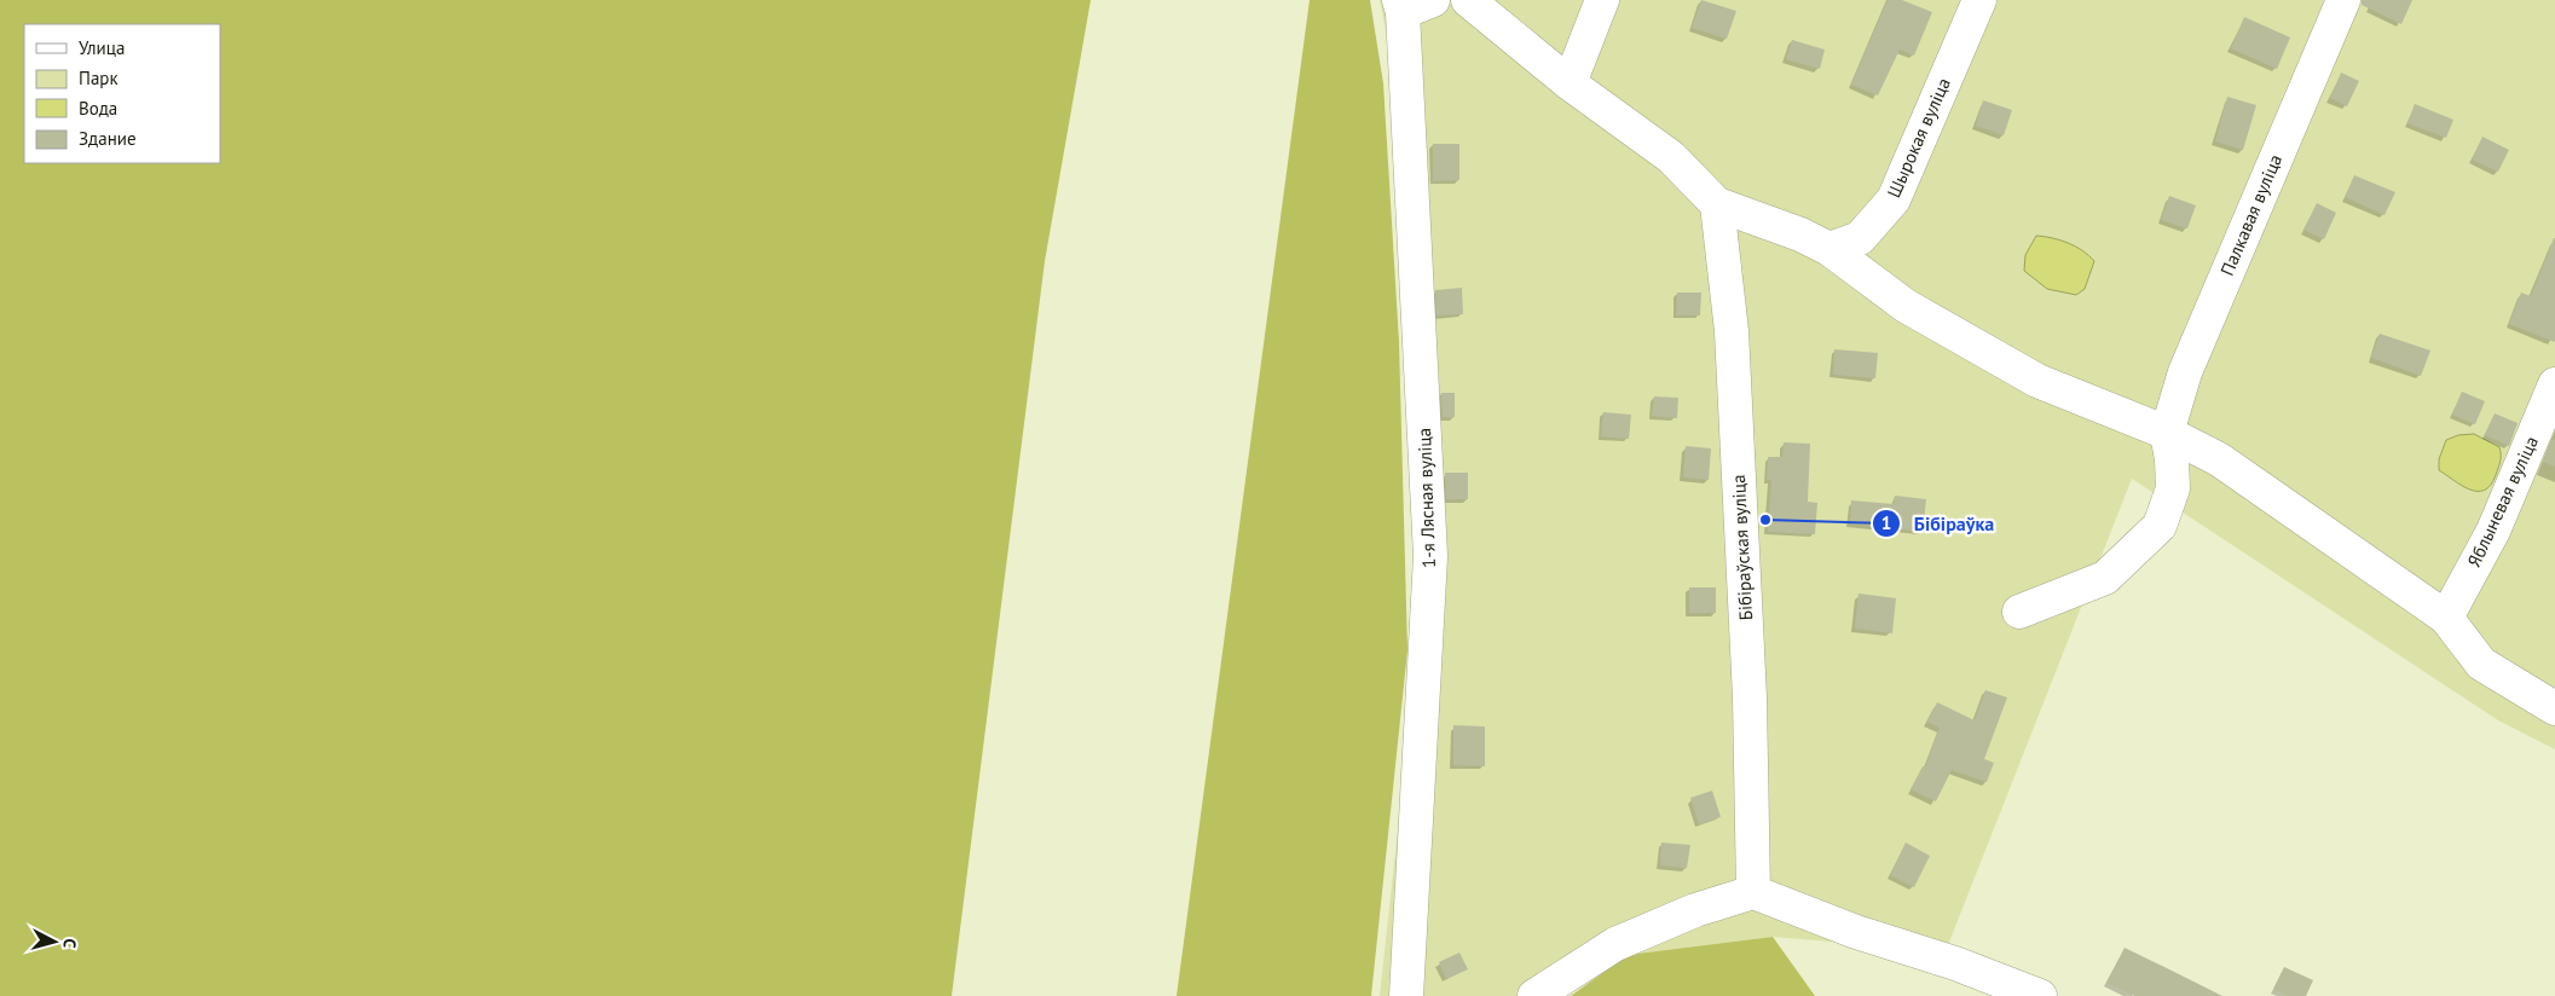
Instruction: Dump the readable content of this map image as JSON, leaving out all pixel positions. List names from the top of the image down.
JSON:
{
  "streets": {
    "street": [
      "Шырокая вуліца",
      "Палкавая вуліца",
      "1-я Лясная вуліца",
      "Яблыневая вуліца",
      "Бібіраўская вуліца"
    ]
  },
  "places": ["Бібіраўка"],
  "legend": [
    "Улица",
    "Парк",
    "Вода",
    "Здание"
  ],
  "north": "right"
}
